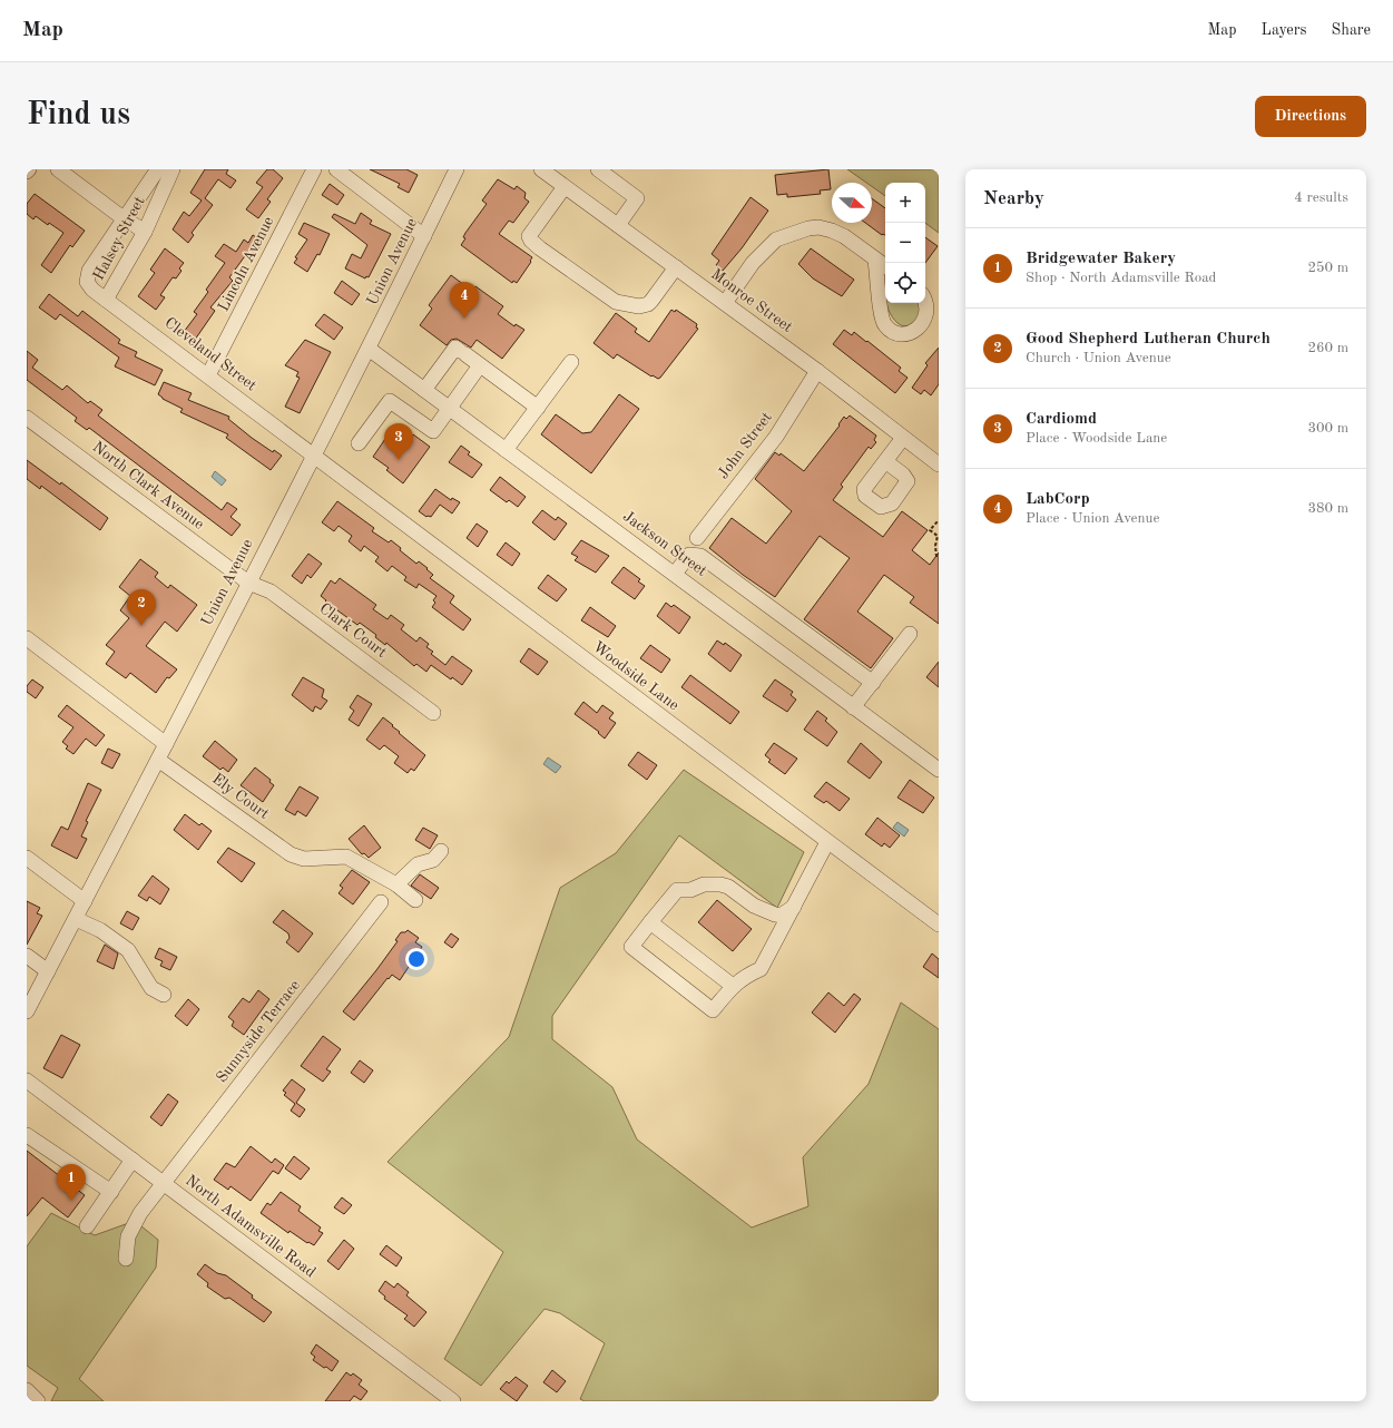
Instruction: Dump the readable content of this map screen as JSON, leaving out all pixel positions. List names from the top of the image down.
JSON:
{
  "streets": {
    "street": [
      "Halsey Street",
      "Union Avenue",
      "Lincoln Avenue",
      "Monroe Street",
      "Cleveland Street",
      "John Street",
      "North Clark Avenue",
      "Jackson Street",
      "Clark Court",
      "Woodside Lane",
      "Ely Court",
      "Sunnyside Terrace",
      "North Adamsville Road"
    ]
  },
  "crossings": [
    ["Halsey Street", "Cleveland Street"],
    ["Union Avenue", "Cleveland Street"],
    ["Union Avenue", "North Clark Avenue"],
    ["Union Avenue", "Jackson Street"],
    ["Union Avenue", "Clark Court"],
    ["Union Avenue", "Woodside Lane"],
    ["Union Avenue", "Ely Court"],
    ["Lincoln Avenue", "Cleveland Street"],
    ["Monroe Street", "John Street"],
    ["Cleveland Street", "Woodside Lane"],
    ["North Clark Avenue", "Clark Court"],
    ["Sunnyside Terrace", "North Adamsville Road"]
  ],
  "north": "right",
  "page": {
    "header": "Map",
    "nav": ["Map", "Layers", "Share"],
    "buttons": "Directions",
    "title": "Find us",
    "heading": ["Nearby", "4 results"],
    "map_buttons": ["+", "−"],
    "list": [
      {
        "mark": "1",
        "name": "Bridgewater Bakery",
        "note": "Shop · North Adamsville Road",
        "value": "250 m"
      },
      {
        "mark": "2",
        "name": "Good Shepherd Lutheran Church",
        "note": "Church · Union Avenue",
        "value": "260 m"
      },
      {
        "mark": "3",
        "name": "Cardiomd",
        "note": "Place · Woodside Lane",
        "value": "300 m"
      },
      {
        "mark": "4",
        "name": "LabCorp",
        "note": "Place · Union Avenue",
        "value": "380 m"
      }
    ],
    "pins": [
      "4",
      "3",
      "2",
      "1"
    ]
  }
}
